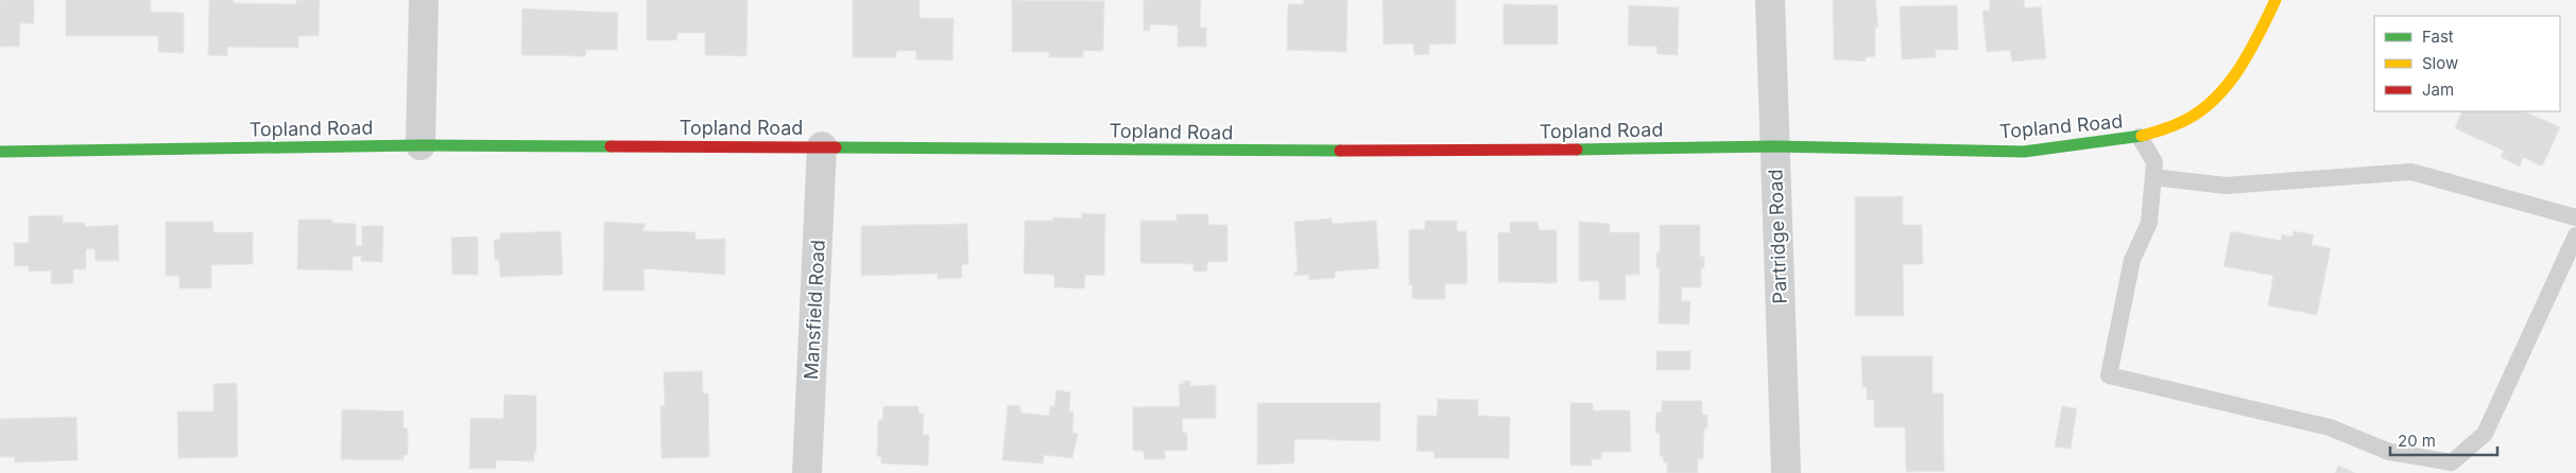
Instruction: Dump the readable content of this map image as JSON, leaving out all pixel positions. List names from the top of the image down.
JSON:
{
  "streets": {
    "street": ["Topland Road", "Partridge Road", "Mansfield Road"]
  },
  "crossings": [
    ["Topland Road", "Partridge Road"],
    ["Topland Road", "Mansfield Road"]
  ],
  "legend": ["Fast", "Slow", "Jam"],
  "scale_bar": "20 m"
}
